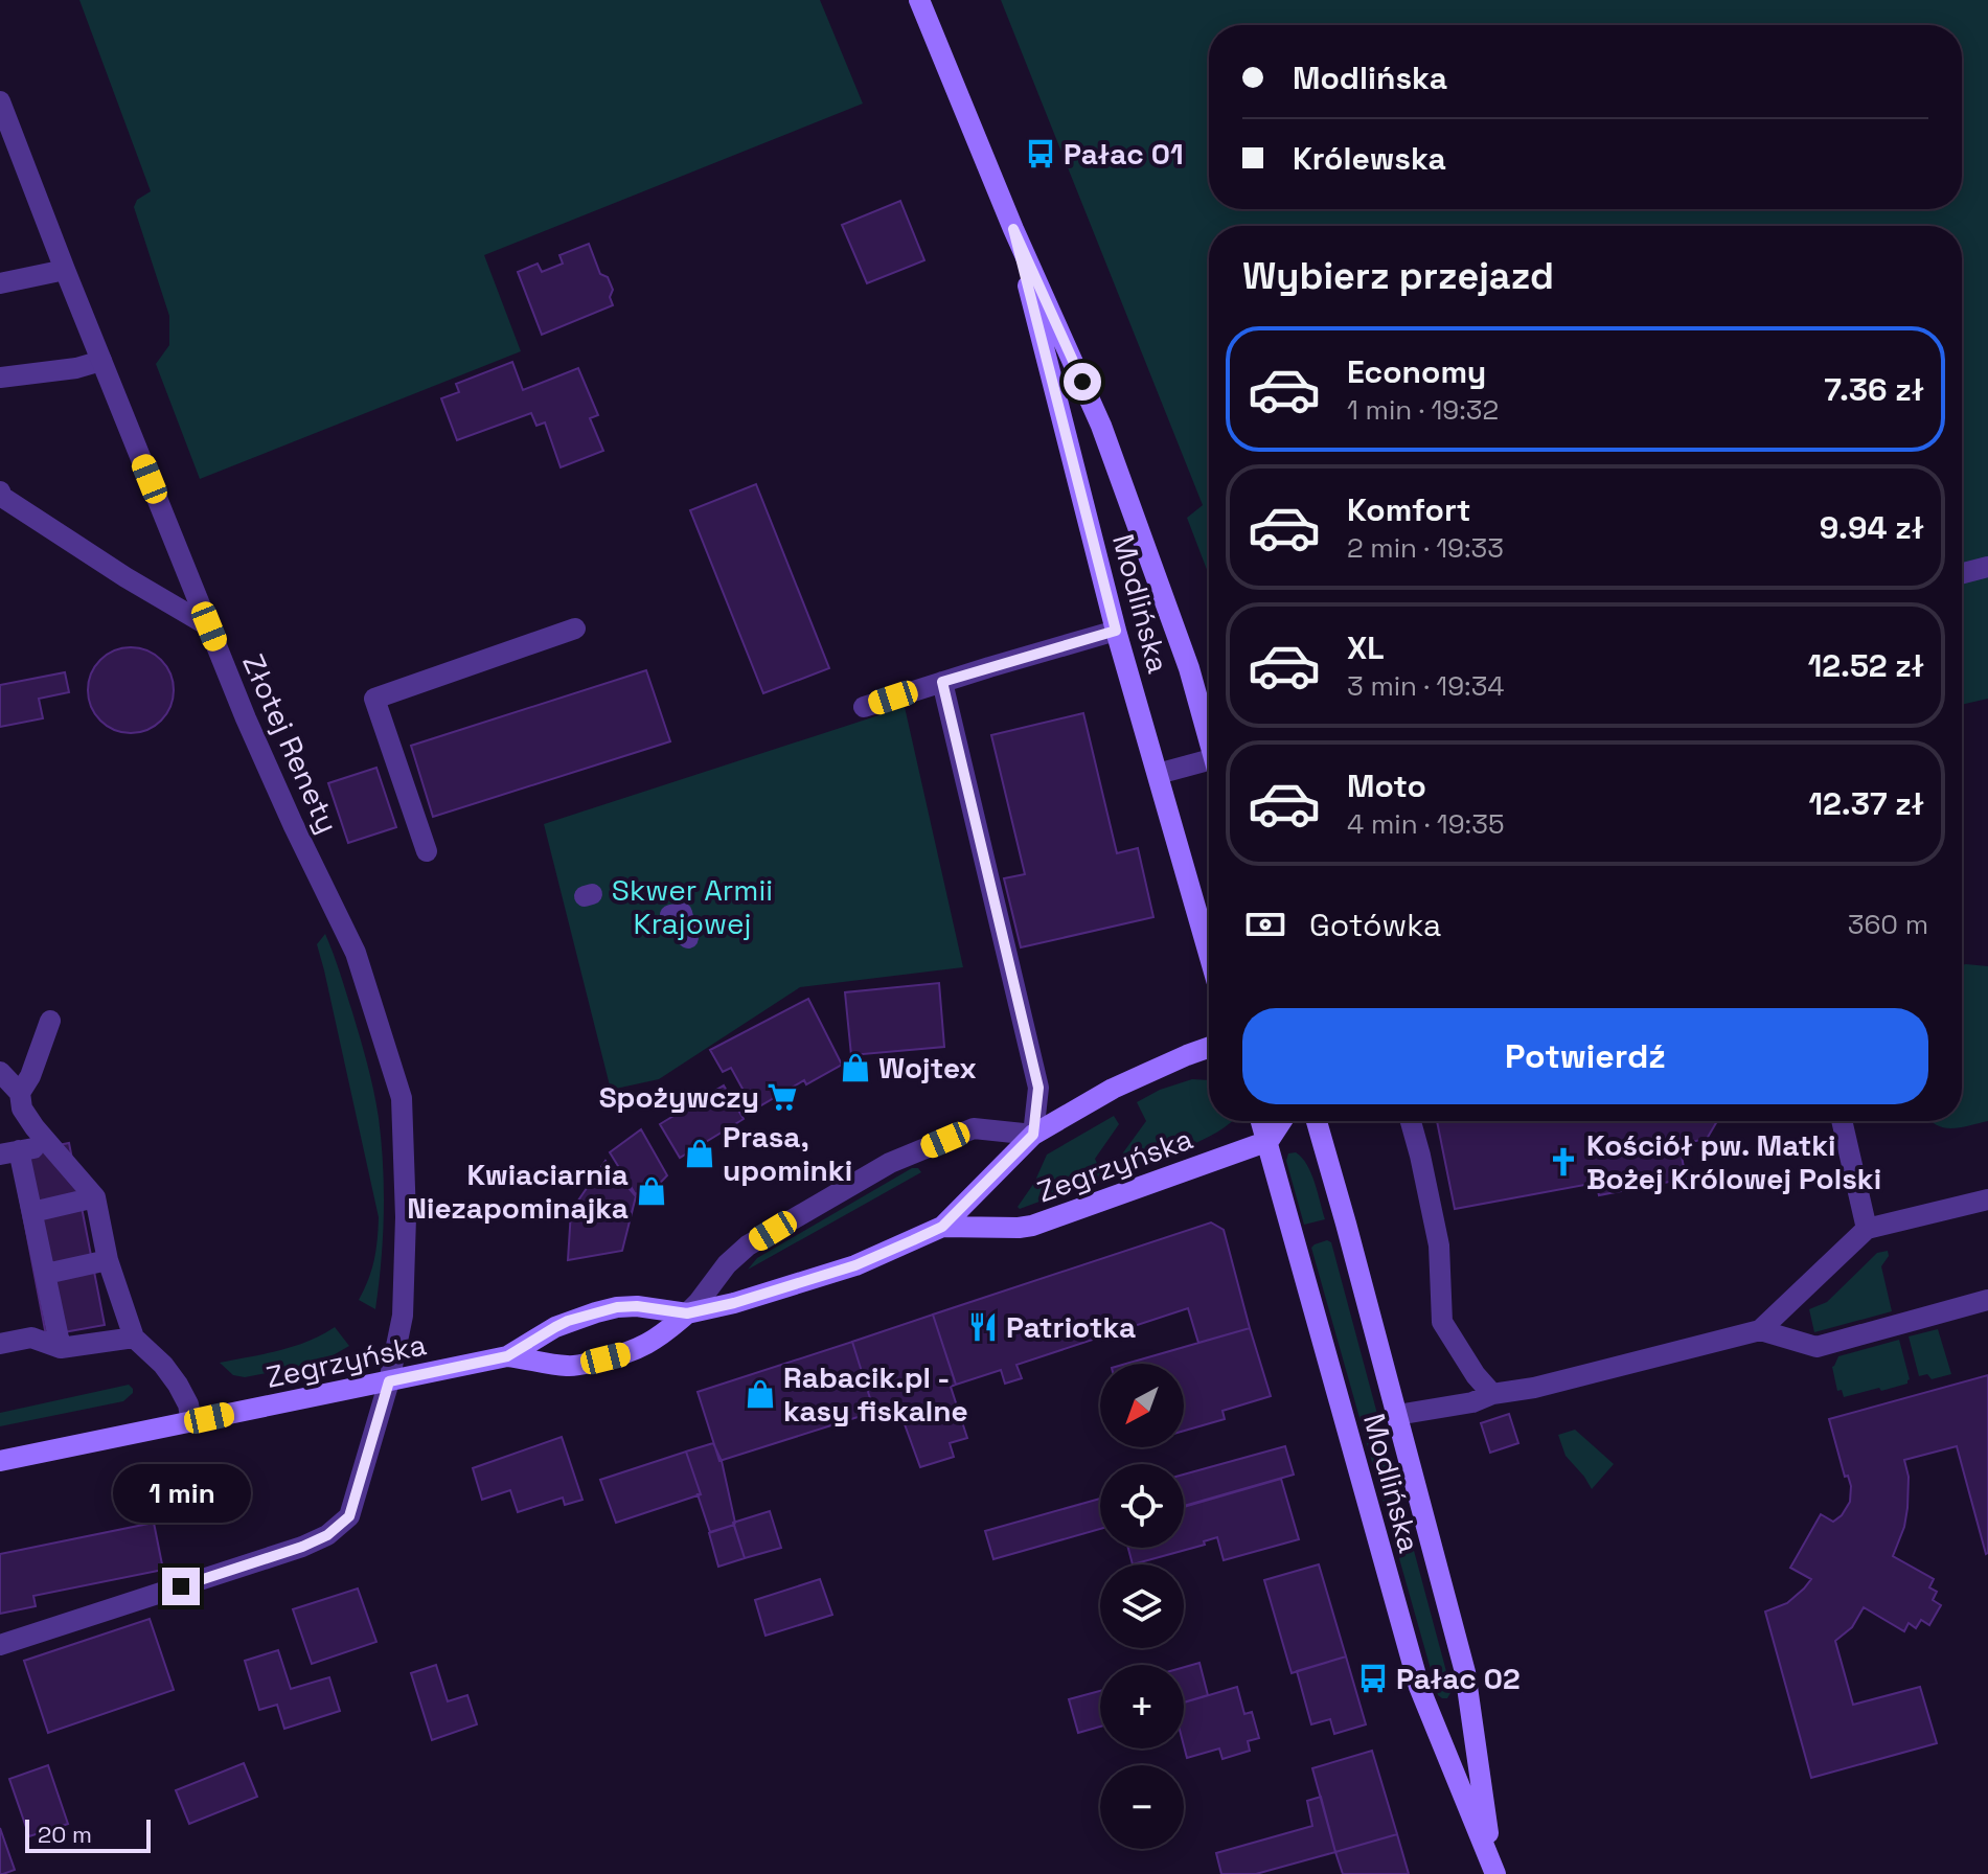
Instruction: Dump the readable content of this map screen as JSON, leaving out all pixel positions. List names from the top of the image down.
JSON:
{
  "streets": {
    "main road": ["Modlińska", "Zegrzyńska"],
    "street": ["Złotej Renety"]
  },
  "crossings": [
    ["Modlińska", "Zegrzyńska"],
    ["Złotej Renety", "Zegrzyńska"]
  ],
  "parks": ["Skwer Armii Krajowej"],
  "places": {
    "bus stop": ["Pałac 01", "Pałac 02"],
    "shop": [
      "Wojtex",
      "Prasa, upominki",
      "Kwiaciarnia Niezapominajka",
      "Rabacik.pl - kasy fiskalne"
    ],
    "supermarket": ["Spożywczy"],
    "church": ["Kościół pw. Matki Bożej Królowej Polski"],
    "restaurant": ["Patriotka"]
  },
  "scale_bar": "20 m",
  "north": "bottom left",
  "page": {
    "banner": ["Modlińska", "Królewska"],
    "heading": "Wybierz przejazd",
    "list": [
      {
        "name": "Economy",
        "note": "1 min · 19:32",
        "value": "7.36 zł"
      },
      {
        "name": "Komfort",
        "note": "2 min · 19:33",
        "value": "9.94 zł"
      },
      {
        "name": "XL",
        "note": "3 min · 19:34",
        "value": "12.52 zł"
      },
      {
        "name": "Moto",
        "note": "4 min · 19:35",
        "value": "12.37 zł"
      }
    ],
    "pay": ["Gotówka", "360 m"],
    "buttons": "Potwierdź",
    "map_buttons": ["+", "−"],
    "bubble": "1 min",
    "scale": "20 m"
  }
}
